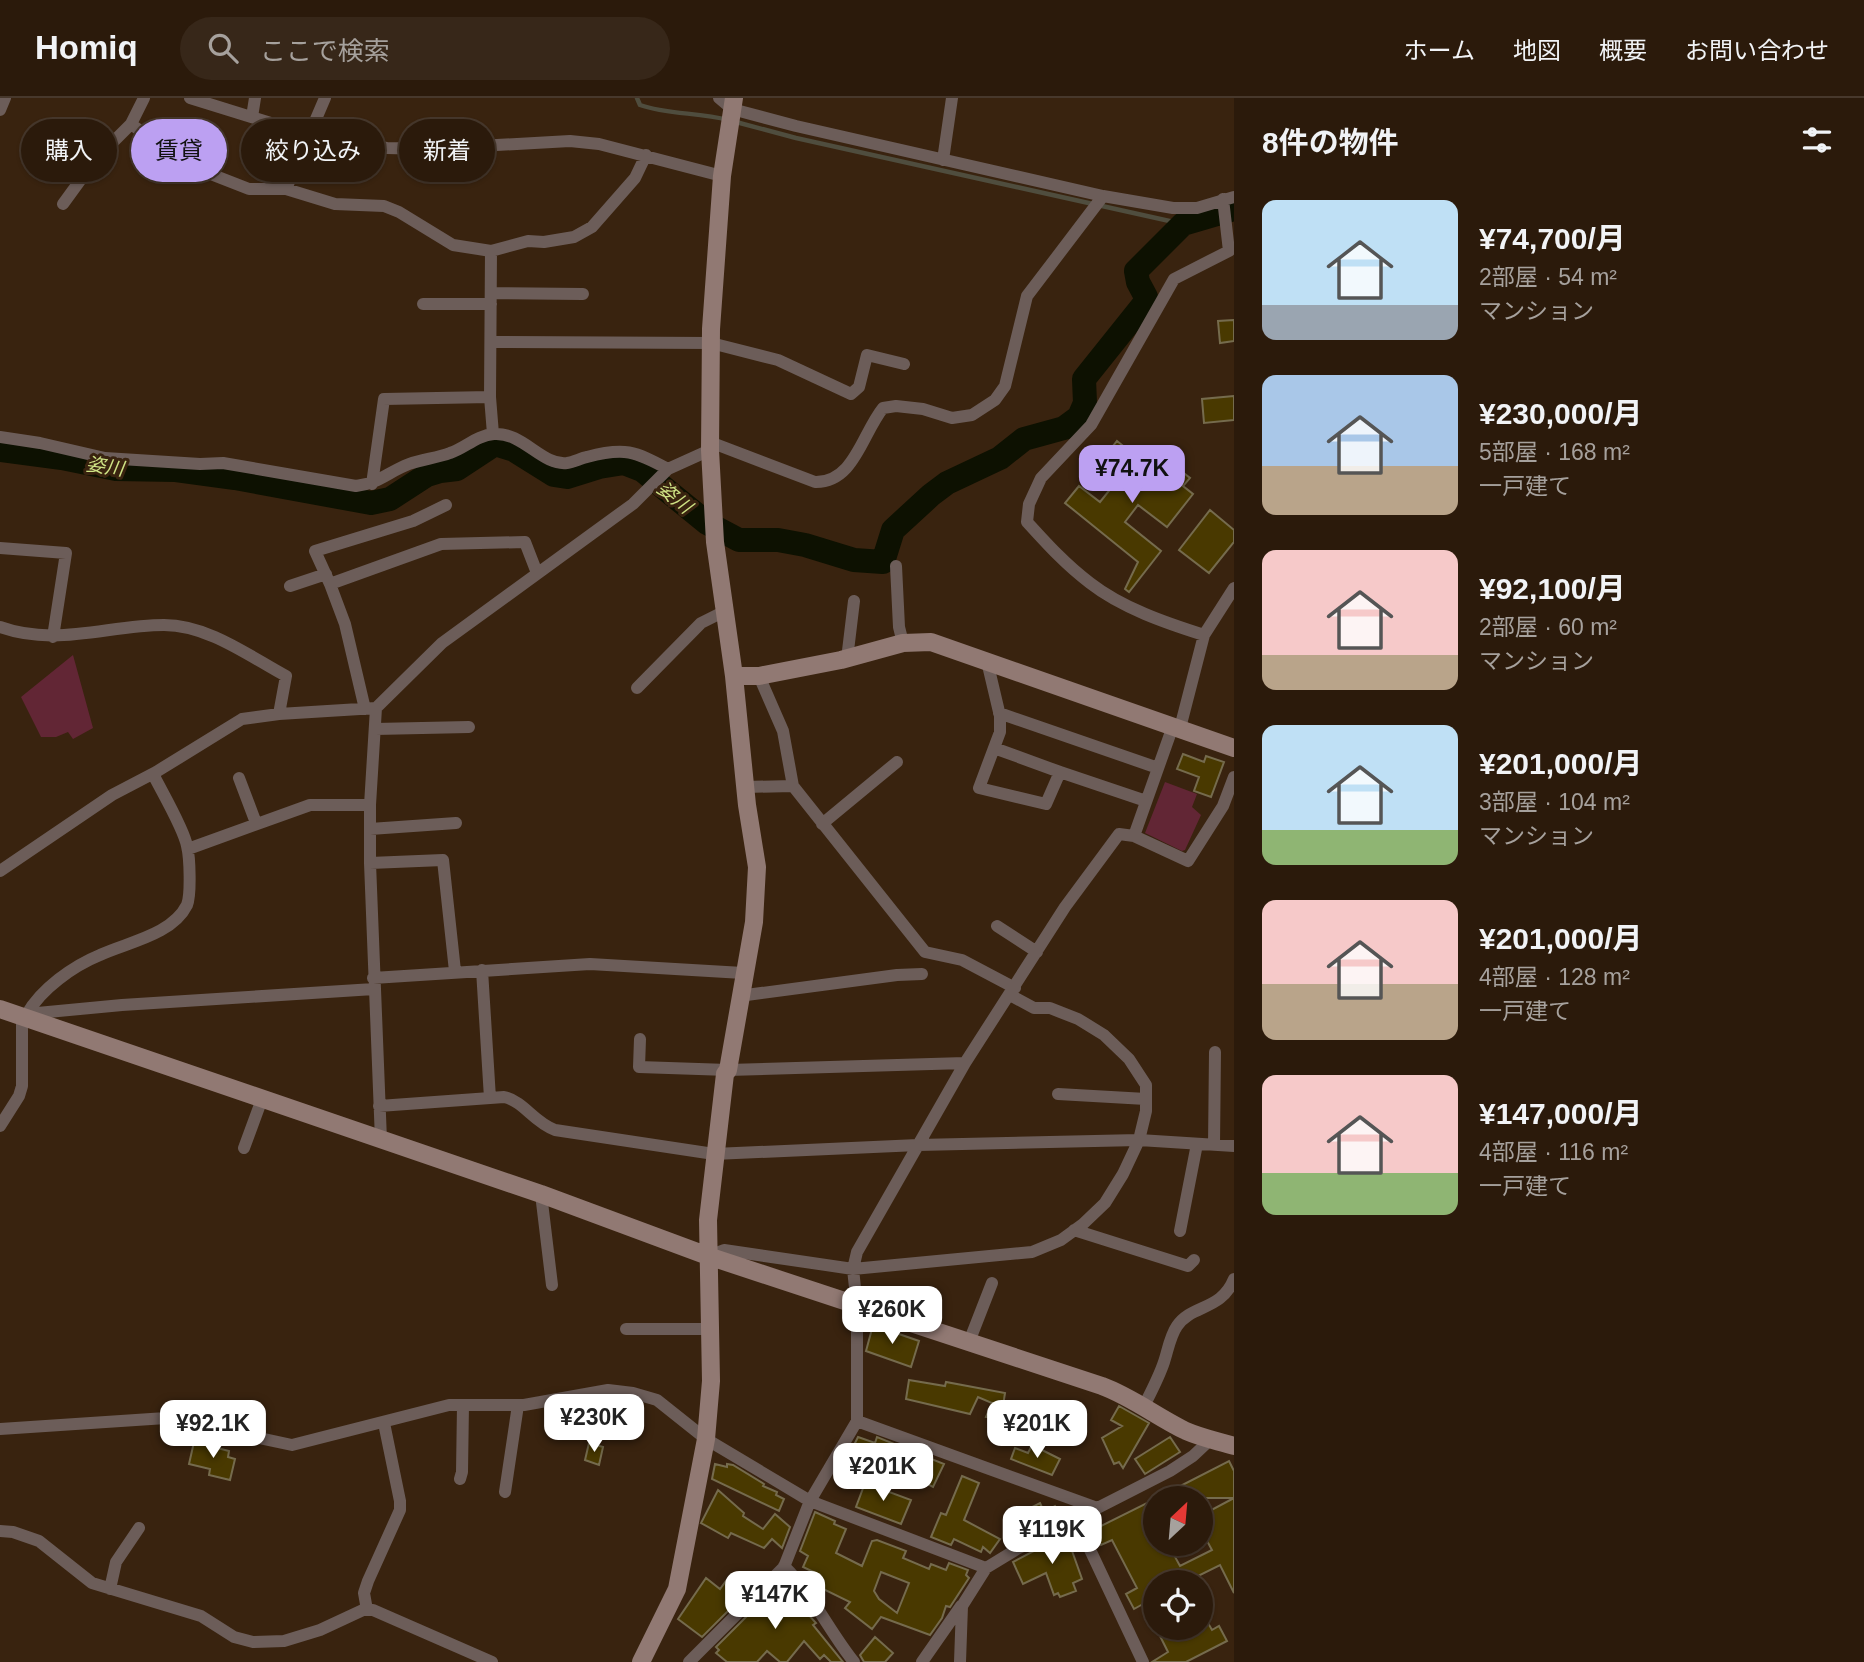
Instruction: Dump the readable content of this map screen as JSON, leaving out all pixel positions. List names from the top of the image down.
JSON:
{
  "water": ["姿川"],
  "north": "top right",
  "page": {
    "header": "Homiq",
    "search": "ここで検索",
    "nav": [
      "ホーム",
      "地図",
      "概要",
      "お問い合わせ"
    ],
    "heading": "8件の物件",
    "chip": [
      "購入",
      "賃貸",
      "絞り込み",
      "新着"
    ],
    "list": [
      {
        "name": "¥74,700/月",
        "note": "2部屋 · 54 m² · マンション"
      },
      {
        "name": "¥230,000/月",
        "note": "5部屋 · 168 m² · 一戸建て"
      },
      {
        "name": "¥92,100/月",
        "note": "2部屋 · 60 m² · マンション"
      },
      {
        "name": "¥201,000/月",
        "note": "3部屋 · 104 m² · マンション"
      },
      {
        "name": "¥201,000/月",
        "note": "4部屋 · 128 m² · 一戸建て"
      },
      {
        "name": "¥147,000/月",
        "note": "4部屋 · 116 m² · 一戸建て"
      }
    ],
    "price": [
      "¥74.7K",
      "¥260K",
      "¥230K",
      "¥92.1K",
      "¥201K",
      "¥201K",
      "¥119K",
      "¥147K"
    ]
  }
}
